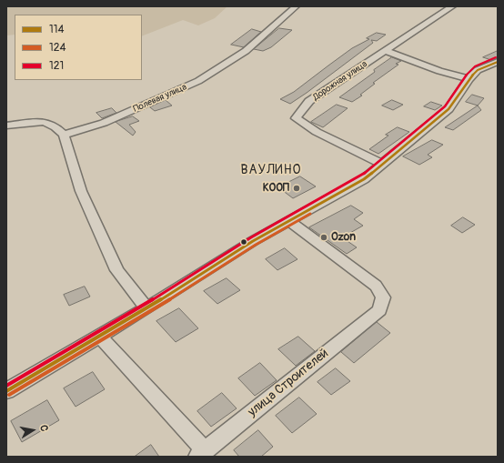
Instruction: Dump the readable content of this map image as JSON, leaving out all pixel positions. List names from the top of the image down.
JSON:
{
  "streets": {
    "street": ["Дорожная улица", "Полевая улица", "улица Строителей"]
  },
  "districts": ["ВАУЛИНО"],
  "places": ["КООП", "Ozon"],
  "lines": ["transit line 121", "transit line 114", "transit line 124"],
  "legend": ["114", "124", "121"],
  "north": "right"
}
